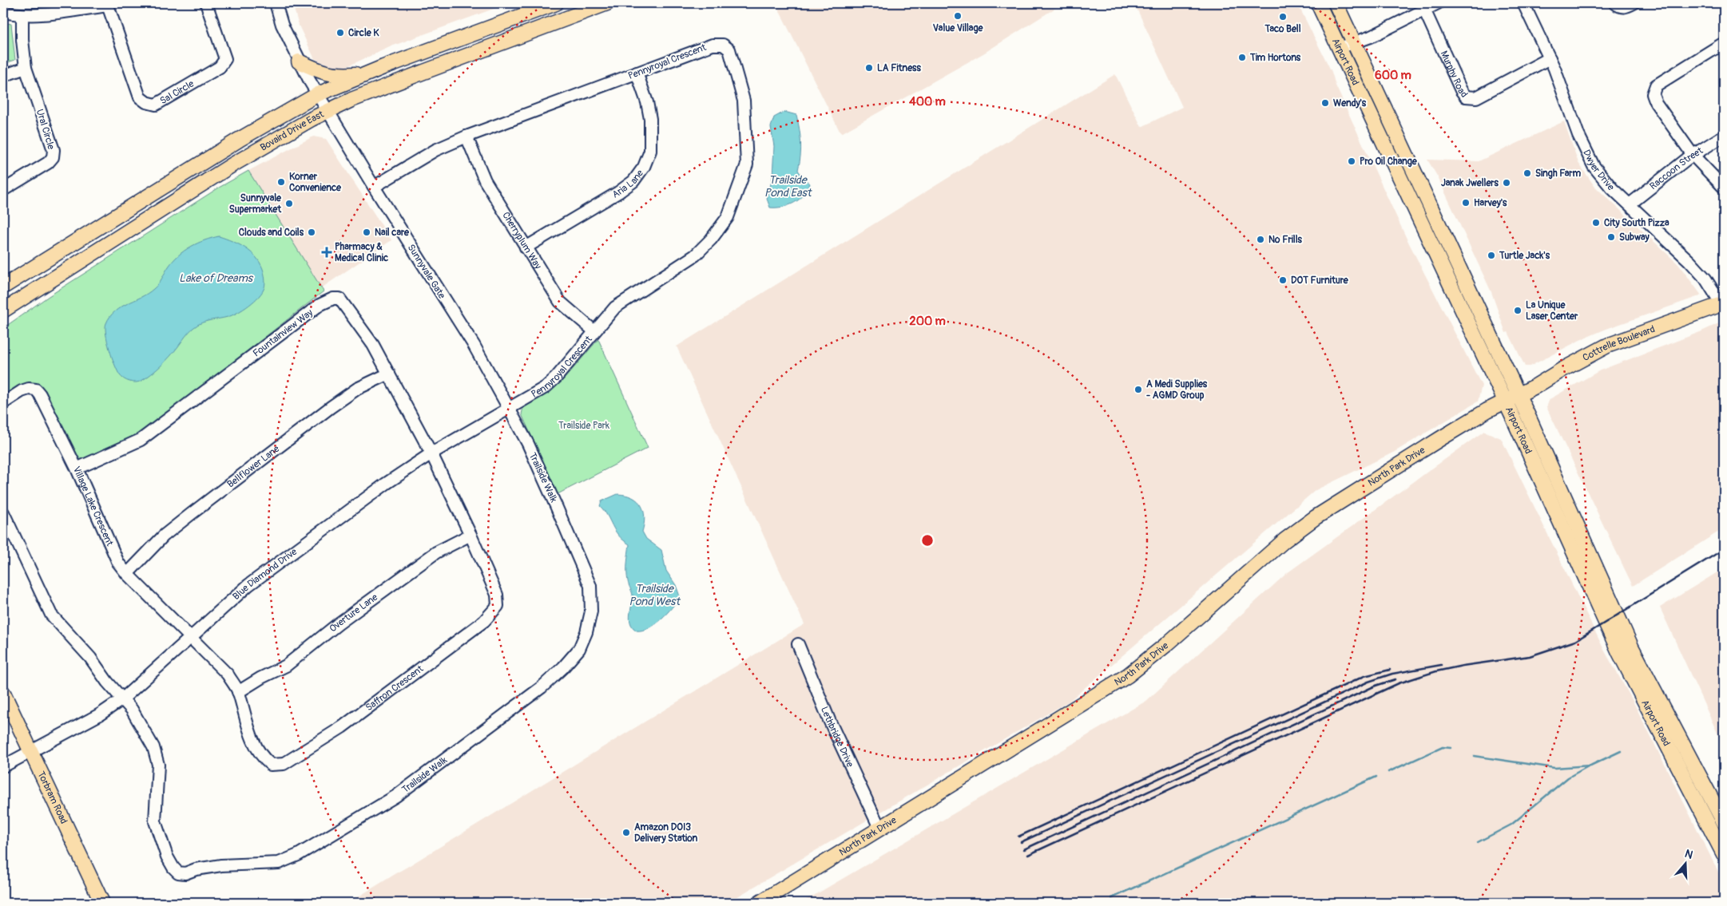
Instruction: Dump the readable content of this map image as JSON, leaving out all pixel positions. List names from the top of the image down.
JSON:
{
  "streets": {
    "main road": [
      "Airport Road",
      "Bovaird Drive East",
      "Cottrelle Boulevard",
      "North Park Drive",
      "Torbram Road"
    ],
    "street": [
      "Pennyroyal Crescent",
      "Murphy Road",
      "Sal Circle",
      "Ural Circle",
      "Dwyer Drive",
      "Raccoon Street",
      "Aria Lane",
      "Cherryplum Way",
      "Sunnyvale Gate",
      "Fountainview Way",
      "Bellflower Lane",
      "Trailside Walk",
      "Village Lake Crescent",
      "Blue Diamond Drive",
      "Overture Lane",
      "Saffron Crescent",
      "Lethbridge Drive"
    ]
  },
  "crossings": [
    ["Pennyroyal Crescent", "Aria Lane"],
    ["Pennyroyal Crescent", "Cherryplum Way"],
    ["Pennyroyal Crescent", "Sunnyvale Gate"],
    ["Pennyroyal Crescent", "Trailside Walk"],
    ["Pennyroyal Crescent", "Blue Diamond Drive"],
    ["Airport Road", "Cottrelle Boulevard"],
    ["Airport Road", "North Park Drive"],
    ["Murphy Road", "Dwyer Drive"],
    ["Bovaird Drive East", "Sunnyvale Gate"],
    ["Dwyer Drive", "Raccoon Street"],
    ["Dwyer Drive", "Cottrelle Boulevard"],
    ["Aria Lane", "Cherryplum Way"],
    ["Sunnyvale Gate", "Trailside Walk"],
    ["Sunnyvale Gate", "Blue Diamond Drive"],
    ["Fountainview Way", "Bellflower Lane"],
    ["Fountainview Way", "Village Lake Crescent"],
    ["Fountainview Way", "Blue Diamond Drive"],
    ["Fountainview Way", "Saffron Crescent"],
    ["Cottrelle Boulevard", "North Park Drive"],
    ["Bellflower Lane", "Village Lake Crescent"],
    ["North Park Drive", "Lethbridge Drive"],
    ["Trailside Walk", "Blue Diamond Drive"],
    ["Village Lake Crescent", "Blue Diamond Drive"],
    ["Village Lake Crescent", "Saffron Crescent"],
    ["Blue Diamond Drive", "Saffron Crescent"],
    ["Blue Diamond Drive", "Torbram Road"],
    ["Overture Lane", "Saffron Crescent"]
  ],
  "water": ["Trailside Pond East", "Lake of Dreams", "Trailside Pond West"],
  "parks": ["Trailside Park"],
  "places": {
    "other": [
      "Value Village",
      "Taco Bell",
      "Circle K",
      "Tim Hortons",
      "LA Fitness",
      "Wendy's",
      "Pro Oil Change",
      "Singh Farm",
      "Korner Convenience",
      "Janak Jwellers",
      "Harvey's",
      "Sunnyvale Supermarket",
      "City South Pizza",
      "Clouds and Coils",
      "Nail care",
      "Subway",
      "No Frills",
      "Turtle Jack's",
      "DOT Furniture",
      "La Unique Laser Center",
      "A Medi Supplies - AGMD Group",
      "Amazon DOI3 Delivery Station"
    ],
    "health": ["Pharmacy & Medical Clinic"]
  },
  "north": "top",
  "rings": ["600 m", "400 m", "200 m"]
}
